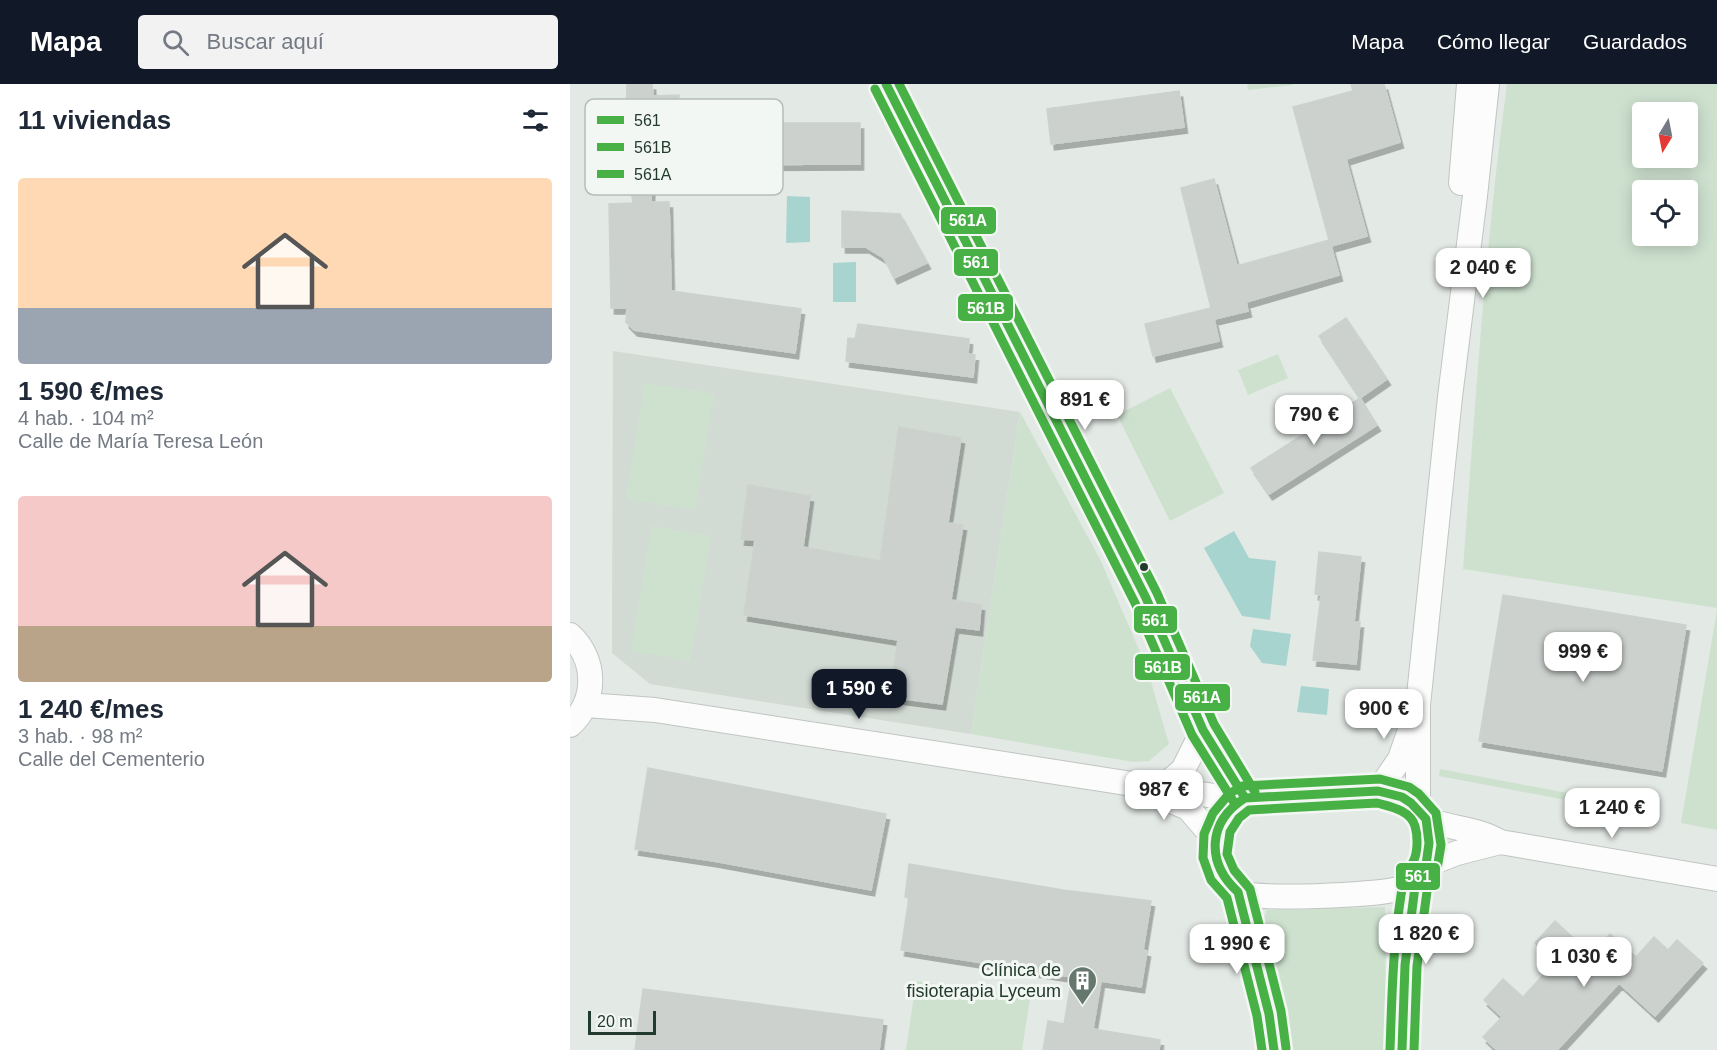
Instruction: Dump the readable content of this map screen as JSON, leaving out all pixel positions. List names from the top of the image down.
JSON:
{
  "places": {
    "building": ["Clínica de fisioterapia Lyceum"]
  },
  "lines": ["transit line 561", "transit line 561A", "transit line 561B"],
  "legend": ["561", "561B", "561A"],
  "scale_bar": "20 m",
  "north": "bottom",
  "page": {
    "header": "Mapa",
    "search": "Buscar aquí",
    "nav": ["Mapa", "Cómo llegar", "Guardados"],
    "heading": "11 viviendas",
    "list": [
      {
        "name": "1 590 €/mes",
        "note": "4 hab. · 104 m² · Calle de María Teresa León"
      },
      {
        "name": "1 240 €/mes",
        "note": "3 hab. · 98 m² · Calle del Cementerio"
      }
    ],
    "price": [
      "2 040 €",
      "891 €",
      "790 €",
      "999 €",
      "1 590 €",
      "900 €",
      "987 €",
      "1 240 €",
      "1 820 €",
      "1 990 €",
      "1 030 €"
    ],
    "scale": "20 m"
  }
}
